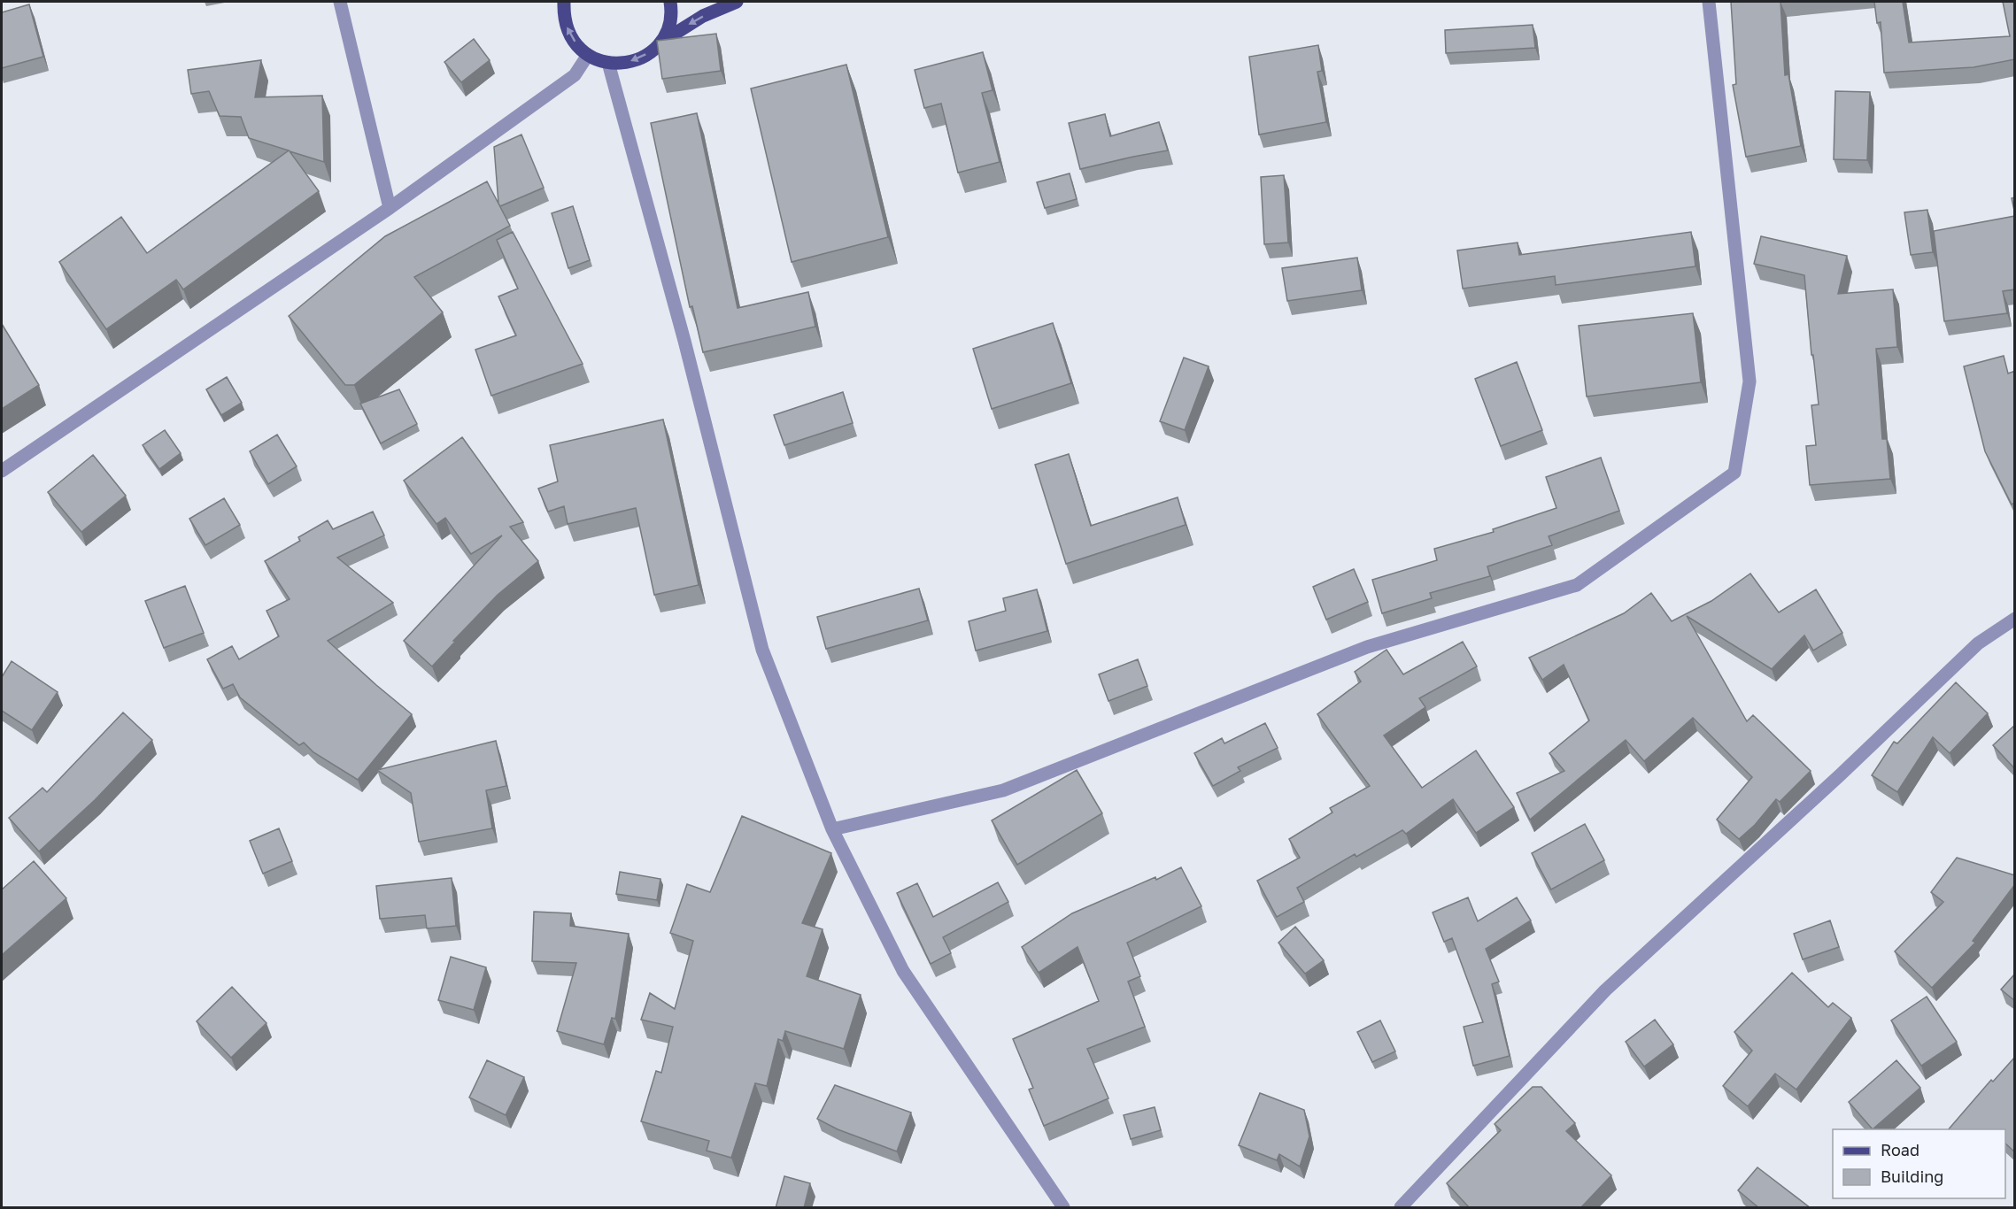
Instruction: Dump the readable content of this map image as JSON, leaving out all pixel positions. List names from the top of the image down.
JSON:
{
  "legend": ["Road", "Building"]
}
